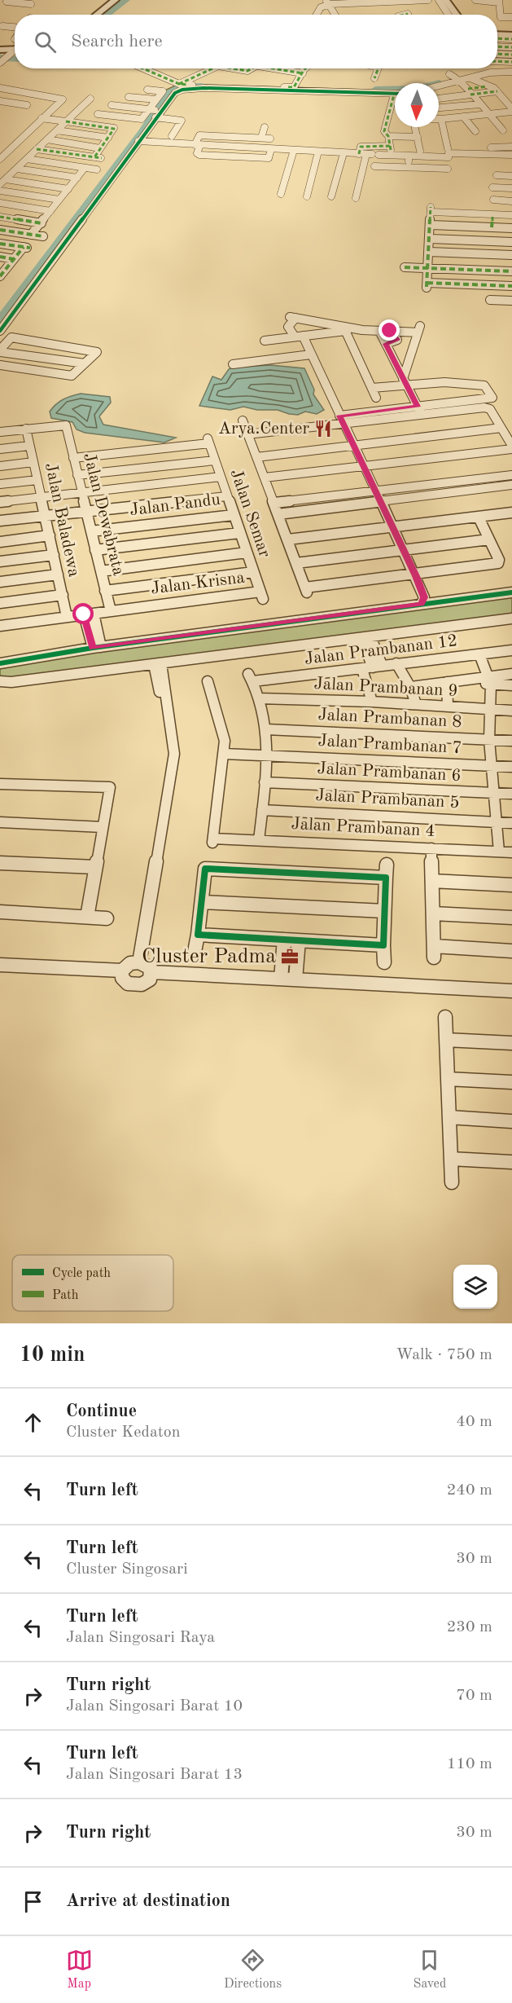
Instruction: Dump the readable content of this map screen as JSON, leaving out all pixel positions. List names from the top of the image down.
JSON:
{
  "streets": {
    "street": [
      "Jalan Pandu",
      "Jalan Semar",
      "Jalan Dewabrata",
      "Jalan Baladewa",
      "Jalan Krisna",
      "Jalan Prambanan 12",
      "Jalan Prambanan 9",
      "Jalan Prambanan 8",
      "Jalan Prambanan 7",
      "Jalan Prambanan 6",
      "Jalan Prambanan 5",
      "Jalan Prambanan 4"
    ]
  },
  "crossings": [
    ["Jalan Pandu", "Jalan Semar"],
    ["Jalan Pandu", "Jalan Dewabrata"],
    ["Jalan Semar", "Jalan Dewabrata"],
    ["Jalan Semar", "Jalan Krisna"],
    ["Jalan Dewabrata", "Jalan Baladewa"],
    ["Jalan Dewabrata", "Jalan Krisna"],
    ["Jalan Baladewa", "Jalan Krisna"],
    ["Jalan Prambanan 12", "Jalan Prambanan 9"],
    ["Jalan Prambanan 7", "Jalan Prambanan 4"]
  ],
  "places": {
    "restaurant": ["Arya.Center"],
    "office": ["Cluster Padma"]
  },
  "legend": ["Cycle path", "Path"],
  "north": "bottom",
  "page": {
    "search": "Search here",
    "heading": ["10 min", "Walk · 750 m"],
    "list": [
      ["Continue", "Cluster Kedaton", "40 m"],
      ["Turn left", "240 m"],
      ["Turn left", "Cluster Singosari", "30 m"],
      ["Turn left", "Jalan Singosari Raya", "230 m"],
      ["Turn right", "Jalan Singosari Barat 10", "70 m"],
      ["Turn left", "Jalan Singosari Barat 13", "110 m"],
      ["Turn right", "30 m"],
      "Arrive at destination"
    ],
    "nav": ["Map", "Directions", "Saved"]
  }
}
